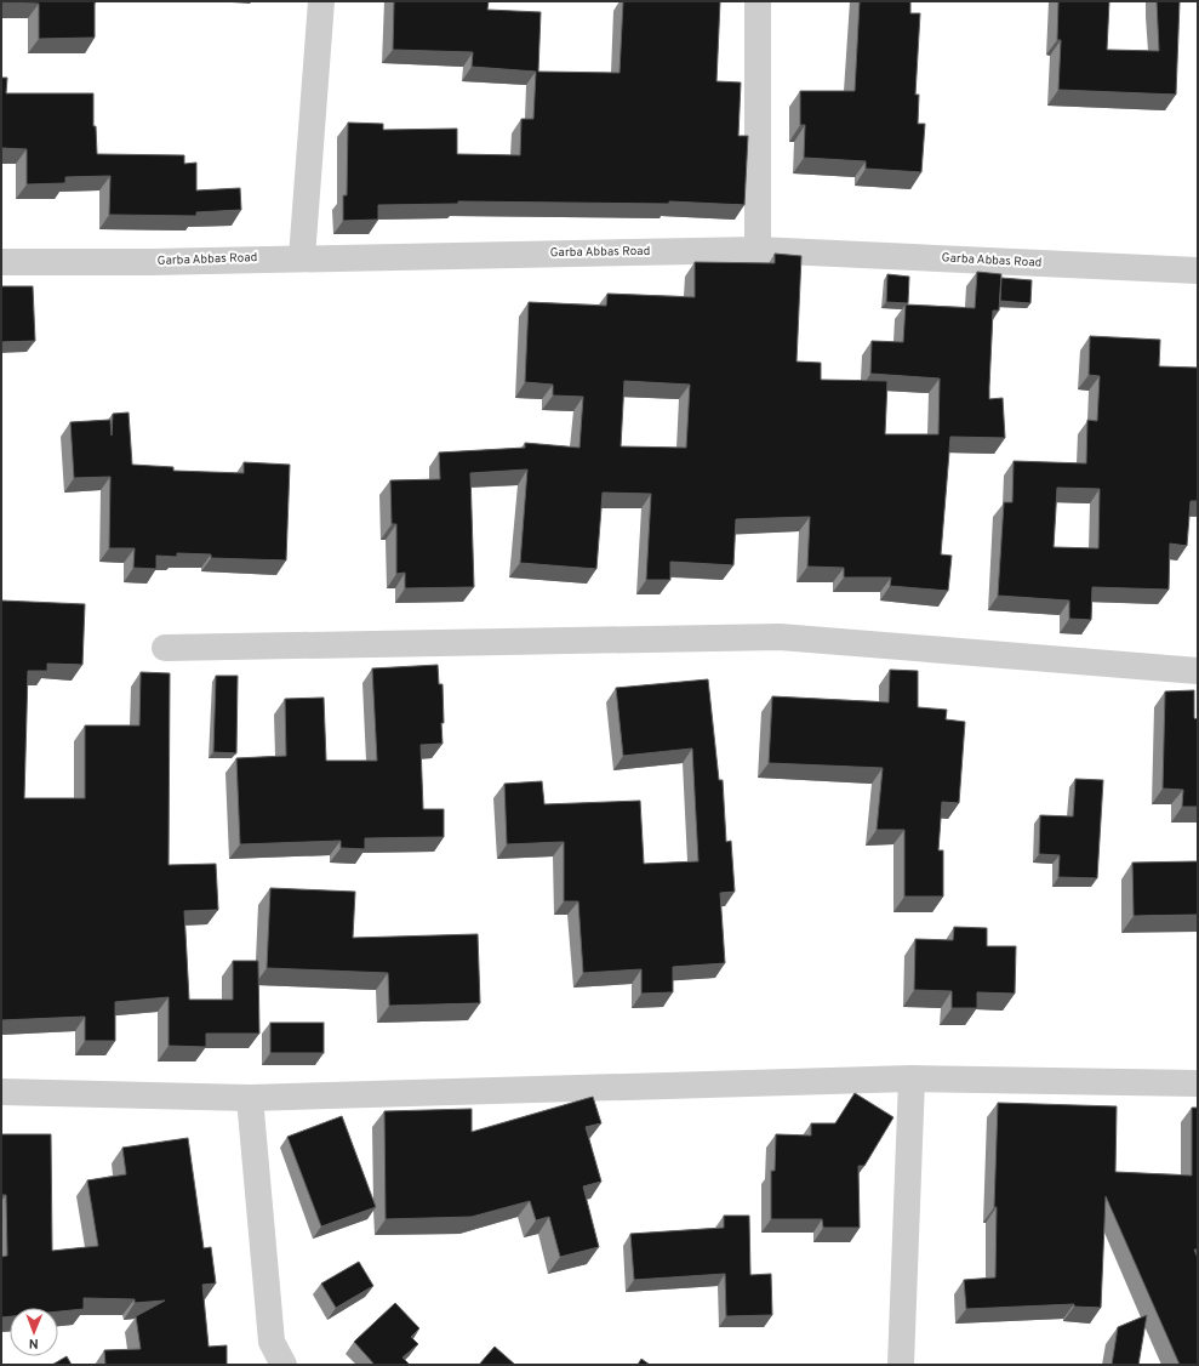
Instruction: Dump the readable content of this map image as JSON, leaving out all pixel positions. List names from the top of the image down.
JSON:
{
  "streets": {
    "street": ["Garba Abbas Road"]
  },
  "north": "bottom"
}
